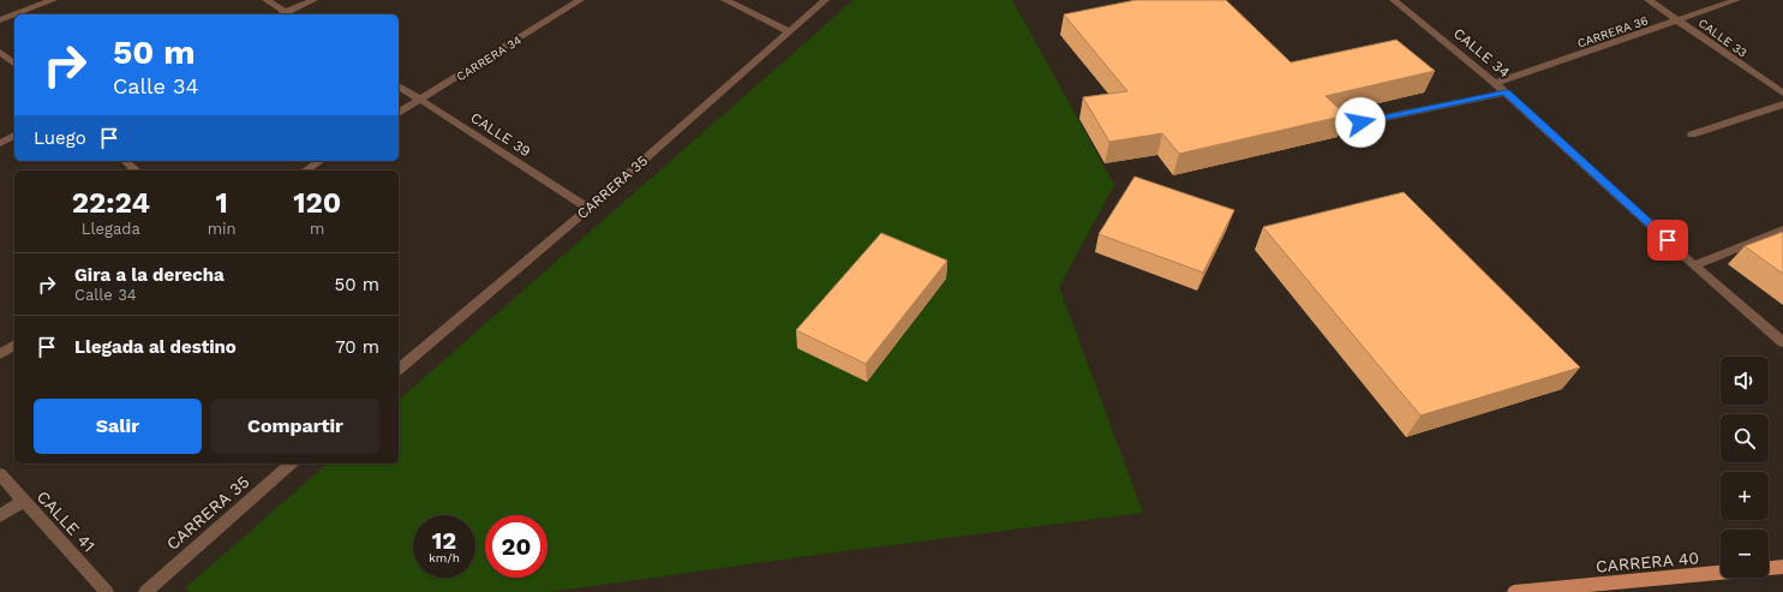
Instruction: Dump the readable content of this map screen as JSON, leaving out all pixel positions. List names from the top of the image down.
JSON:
{
  "streets": {
    "main road": ["CARRERA 40"],
    "street": [
      "CARRERA 36",
      "CALLE 33",
      "CALLE 34",
      "CARRERA 34",
      "CALLE 39",
      "CARRERA 35",
      "CALLE 41"
    ]
  },
  "crossings": [
    ["CARRERA 36", "CALLE 33"],
    ["CARRERA 36", "CALLE 34"],
    ["CARRERA 34", "CALLE 39"],
    ["CALLE 39", "CARRERA 35"]
  ],
  "page": {
    "turn": ["50 m", "Calle 34"],
    "then": "Luego",
    "eta": [
      "22:24",
      "Llegada",
      "1",
      "min",
      "120",
      "m"
    ],
    "list": [
      {
        "name": "Gira a la derecha",
        "note": "Calle 34",
        "value": "50 m"
      },
      {
        "name": "Llegada al destino",
        "value": "70 m"
      }
    ],
    "map_buttons": ["+", "−"],
    "buttons": ["Salir", "Compartir"],
    "speed": "12 km/h",
    "limit": "20"
  }
}
